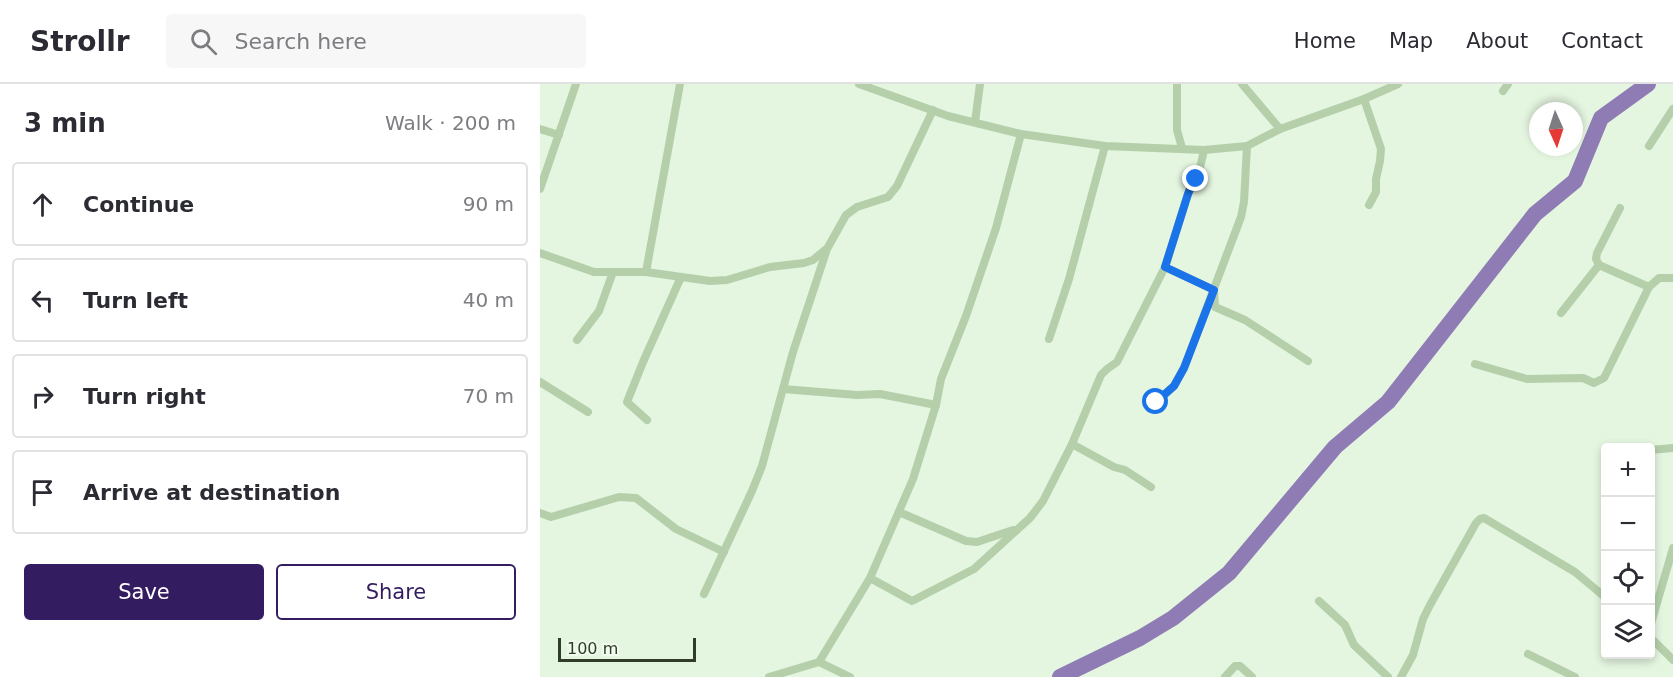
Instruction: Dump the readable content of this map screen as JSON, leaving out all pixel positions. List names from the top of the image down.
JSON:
{
  "scale_bar": "100 m",
  "north": "bottom",
  "page": {
    "header": "Strollr",
    "search": "Search here",
    "nav": [
      "Home",
      "Map",
      "About",
      "Contact"
    ],
    "heading": ["3 min", "Walk · 200 m"],
    "list": [
      ["Continue", "90 m"],
      ["Turn left", "40 m"],
      ["Turn right", "70 m"],
      "Arrive at destination"
    ],
    "map_buttons": ["+", "−"],
    "buttons": ["Save", "Share"],
    "scale": "100 m"
  }
}
